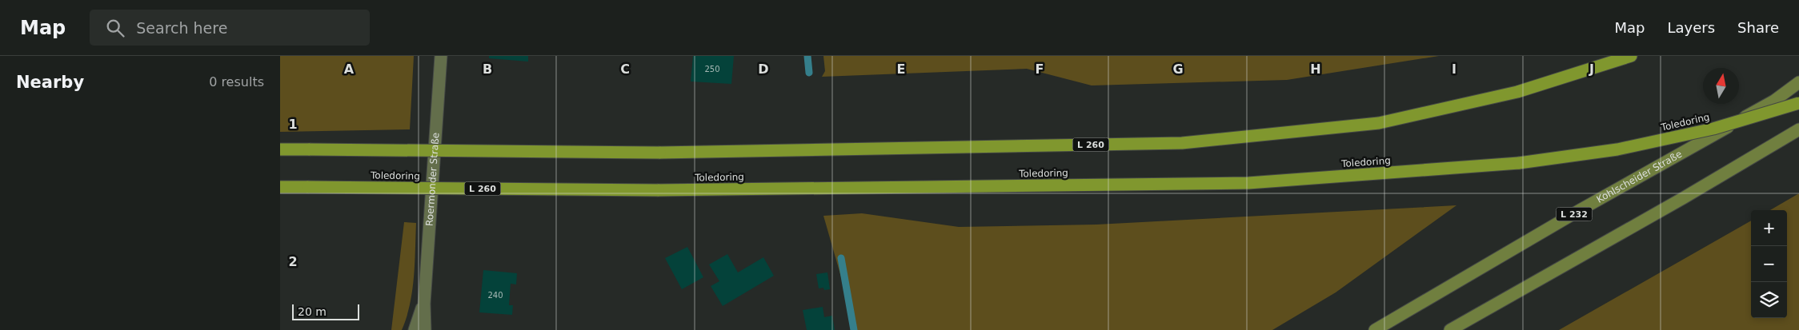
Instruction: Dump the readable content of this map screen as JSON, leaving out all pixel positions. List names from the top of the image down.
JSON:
{
  "streets": {
    "highway": ["Toledoring", "L 260"],
    "main road": ["Kohlscheider Straße", "Roermonder Straße", "L 232"]
  },
  "house_numbers": ["250", "240"],
  "scale_bar": "20 m",
  "north": "top",
  "page": {
    "header": "Map",
    "search": "Search here",
    "nav": ["Map", "Layers", "Share"],
    "heading": ["Nearby", "0 results"],
    "map_buttons": ["+", "−"],
    "scale": "20 m"
  },
  "grid": {
    "columns": [
      "A",
      "B",
      "C",
      "D",
      "E",
      "F",
      "G",
      "H",
      "I",
      "J"
    ],
    "rows": ["1", "2"]
  }
}
